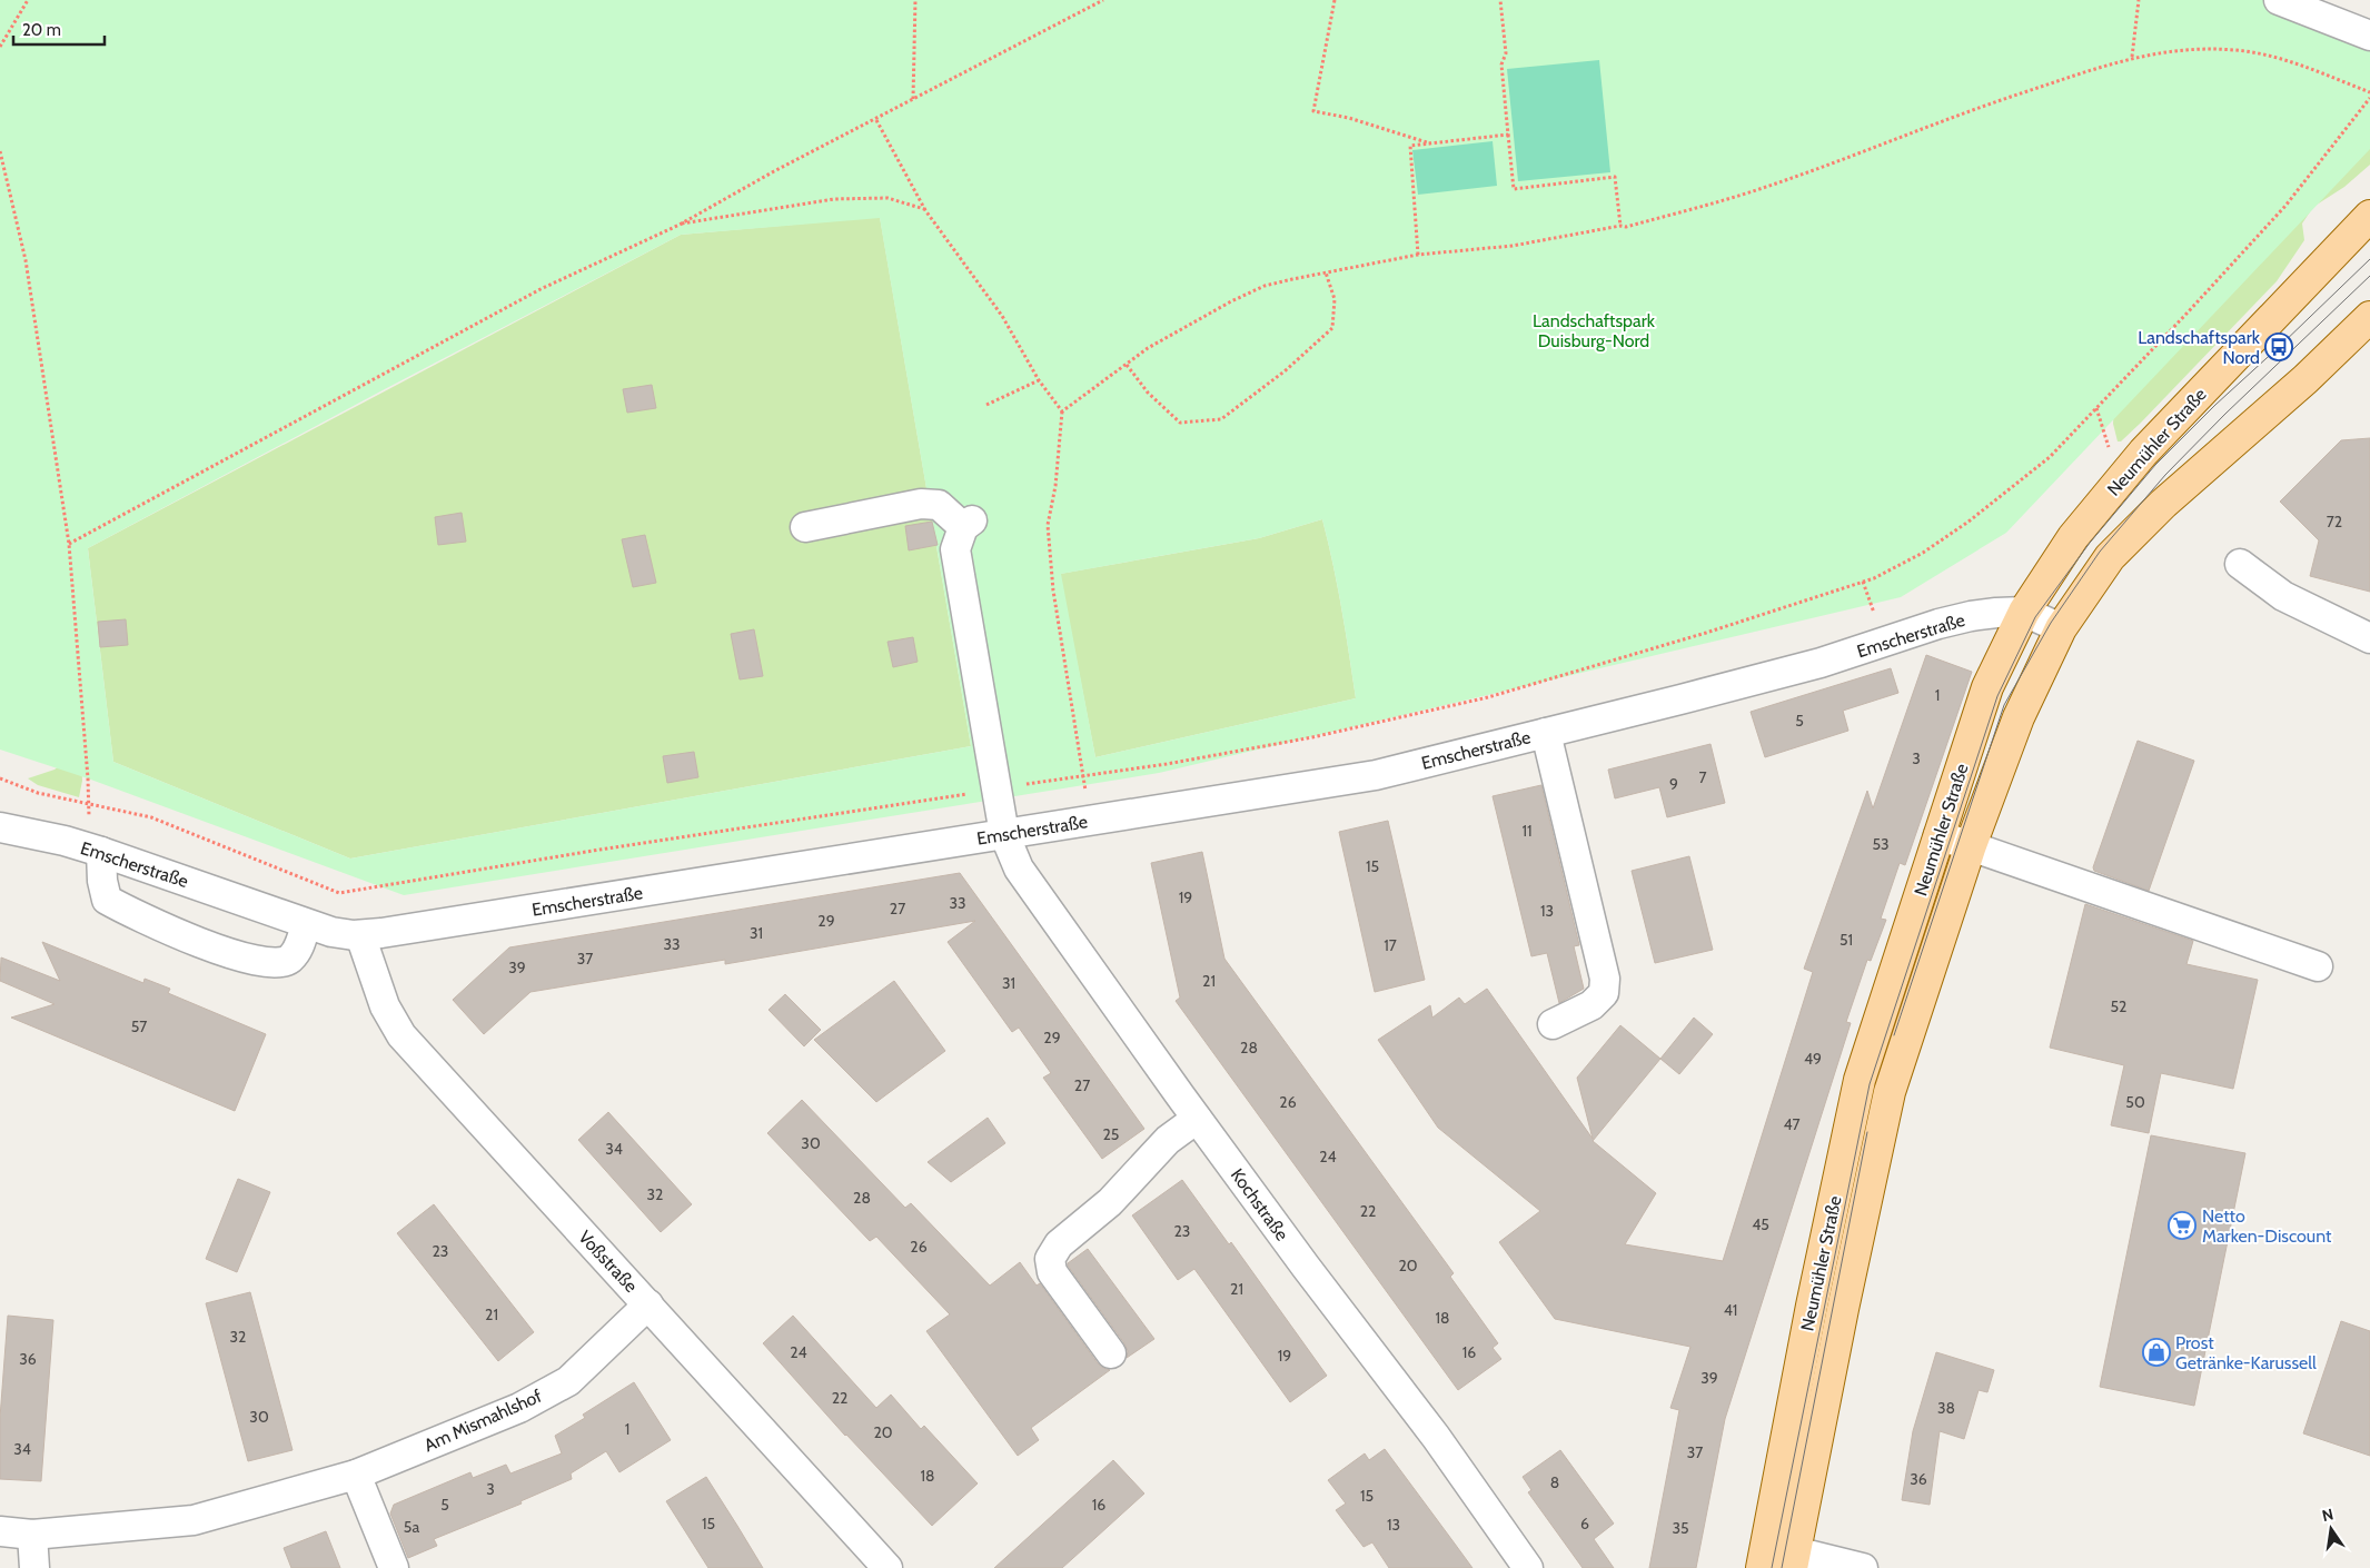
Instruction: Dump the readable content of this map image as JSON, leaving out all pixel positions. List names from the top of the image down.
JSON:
{
  "streets": {
    "main road": ["Neumühler Straße"],
    "street": [
      "Emscherstraße",
      "Kochstraße",
      "Voßstraße",
      "Am Mismahlshof"
    ]
  },
  "crossings": [
    ["Neumühler Straße", "Emscherstraße"],
    ["Emscherstraße", "Kochstraße"],
    ["Emscherstraße", "Voßstraße"],
    ["Voßstraße", "Am Mismahlshof"]
  ],
  "parks": ["Landschaftspark Duisburg-Nord"],
  "places": {
    "bus stop": ["Landschaftspark Nord"],
    "supermarket": ["Netto Marken-Discount"],
    "shop": ["Prost Getränke-Karussell"]
  },
  "house_numbers": [
    "72",
    "1",
    "5",
    "3",
    "7",
    "9",
    "11",
    "53",
    "15",
    "19",
    "33",
    "27",
    "13",
    "29",
    "31",
    "51",
    "33",
    "17",
    "37",
    "39",
    "21",
    "31",
    "52",
    "57",
    "29",
    "28",
    "49",
    "27",
    "26",
    "50",
    "47",
    "25",
    "30",
    "34",
    "24",
    "32",
    "28",
    "22",
    "45",
    "23",
    "26",
    "23",
    "20",
    "21",
    "41",
    "21",
    "18",
    "32",
    "24",
    "16",
    "19",
    "36",
    "39",
    "22",
    "38",
    "30",
    "1",
    "20",
    "34",
    "37",
    "18",
    "36",
    "8",
    "3",
    "15",
    "5",
    "16",
    "15",
    "6",
    "13",
    "5a",
    "35"
  ],
  "scale_bar": "20 m",
  "north": "top"
}
